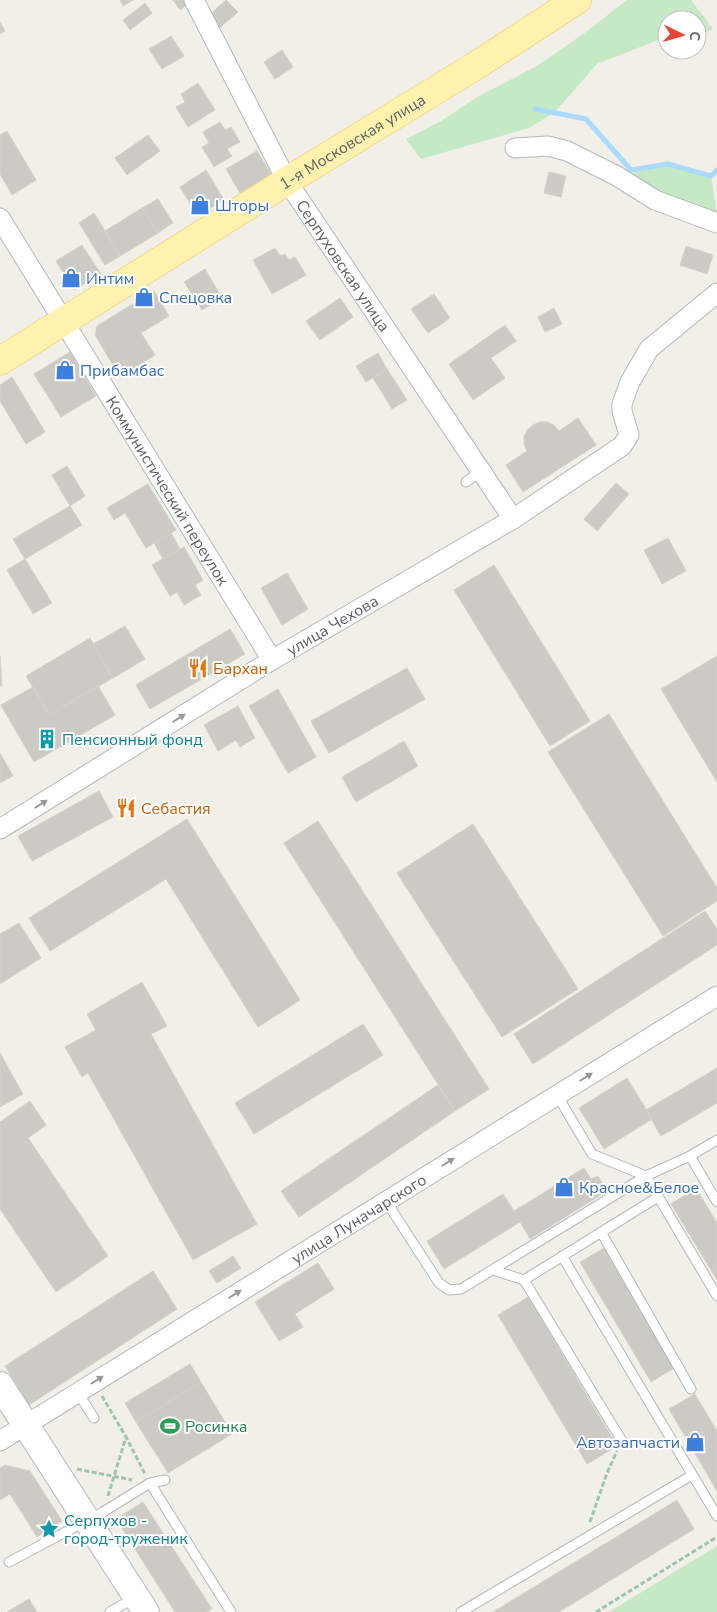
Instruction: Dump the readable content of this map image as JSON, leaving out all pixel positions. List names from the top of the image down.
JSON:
{
  "streets": {
    "main road": ["1-я Московская улица"],
    "street": [
      "Серпуховская улица",
      "Коммунистический переулок",
      "улица Чехова",
      "улица Луначарского"
    ]
  },
  "crossings": [
    ["1-я Московская улица", "Серпуховская улица"],
    ["1-я Московская улица", "Коммунистический переулок"],
    ["Серпуховская улица", "улица Чехова"],
    ["Коммунистический переулок", "улица Чехова"]
  ],
  "one_way": ["улица Луначарского"],
  "places": {
    "shop": [
      "Шторы",
      "Интим",
      "Спецовка",
      "Прибамбас",
      "Красное&Белое",
      "Автозапчасти"
    ],
    "restaurant": ["Бархан", "Себастия"],
    "building": ["Пенсионный фонд"],
    "sports": ["Росинка"],
    "place": ["Серпухов - город-труженик"]
  },
  "north": "right"
}
